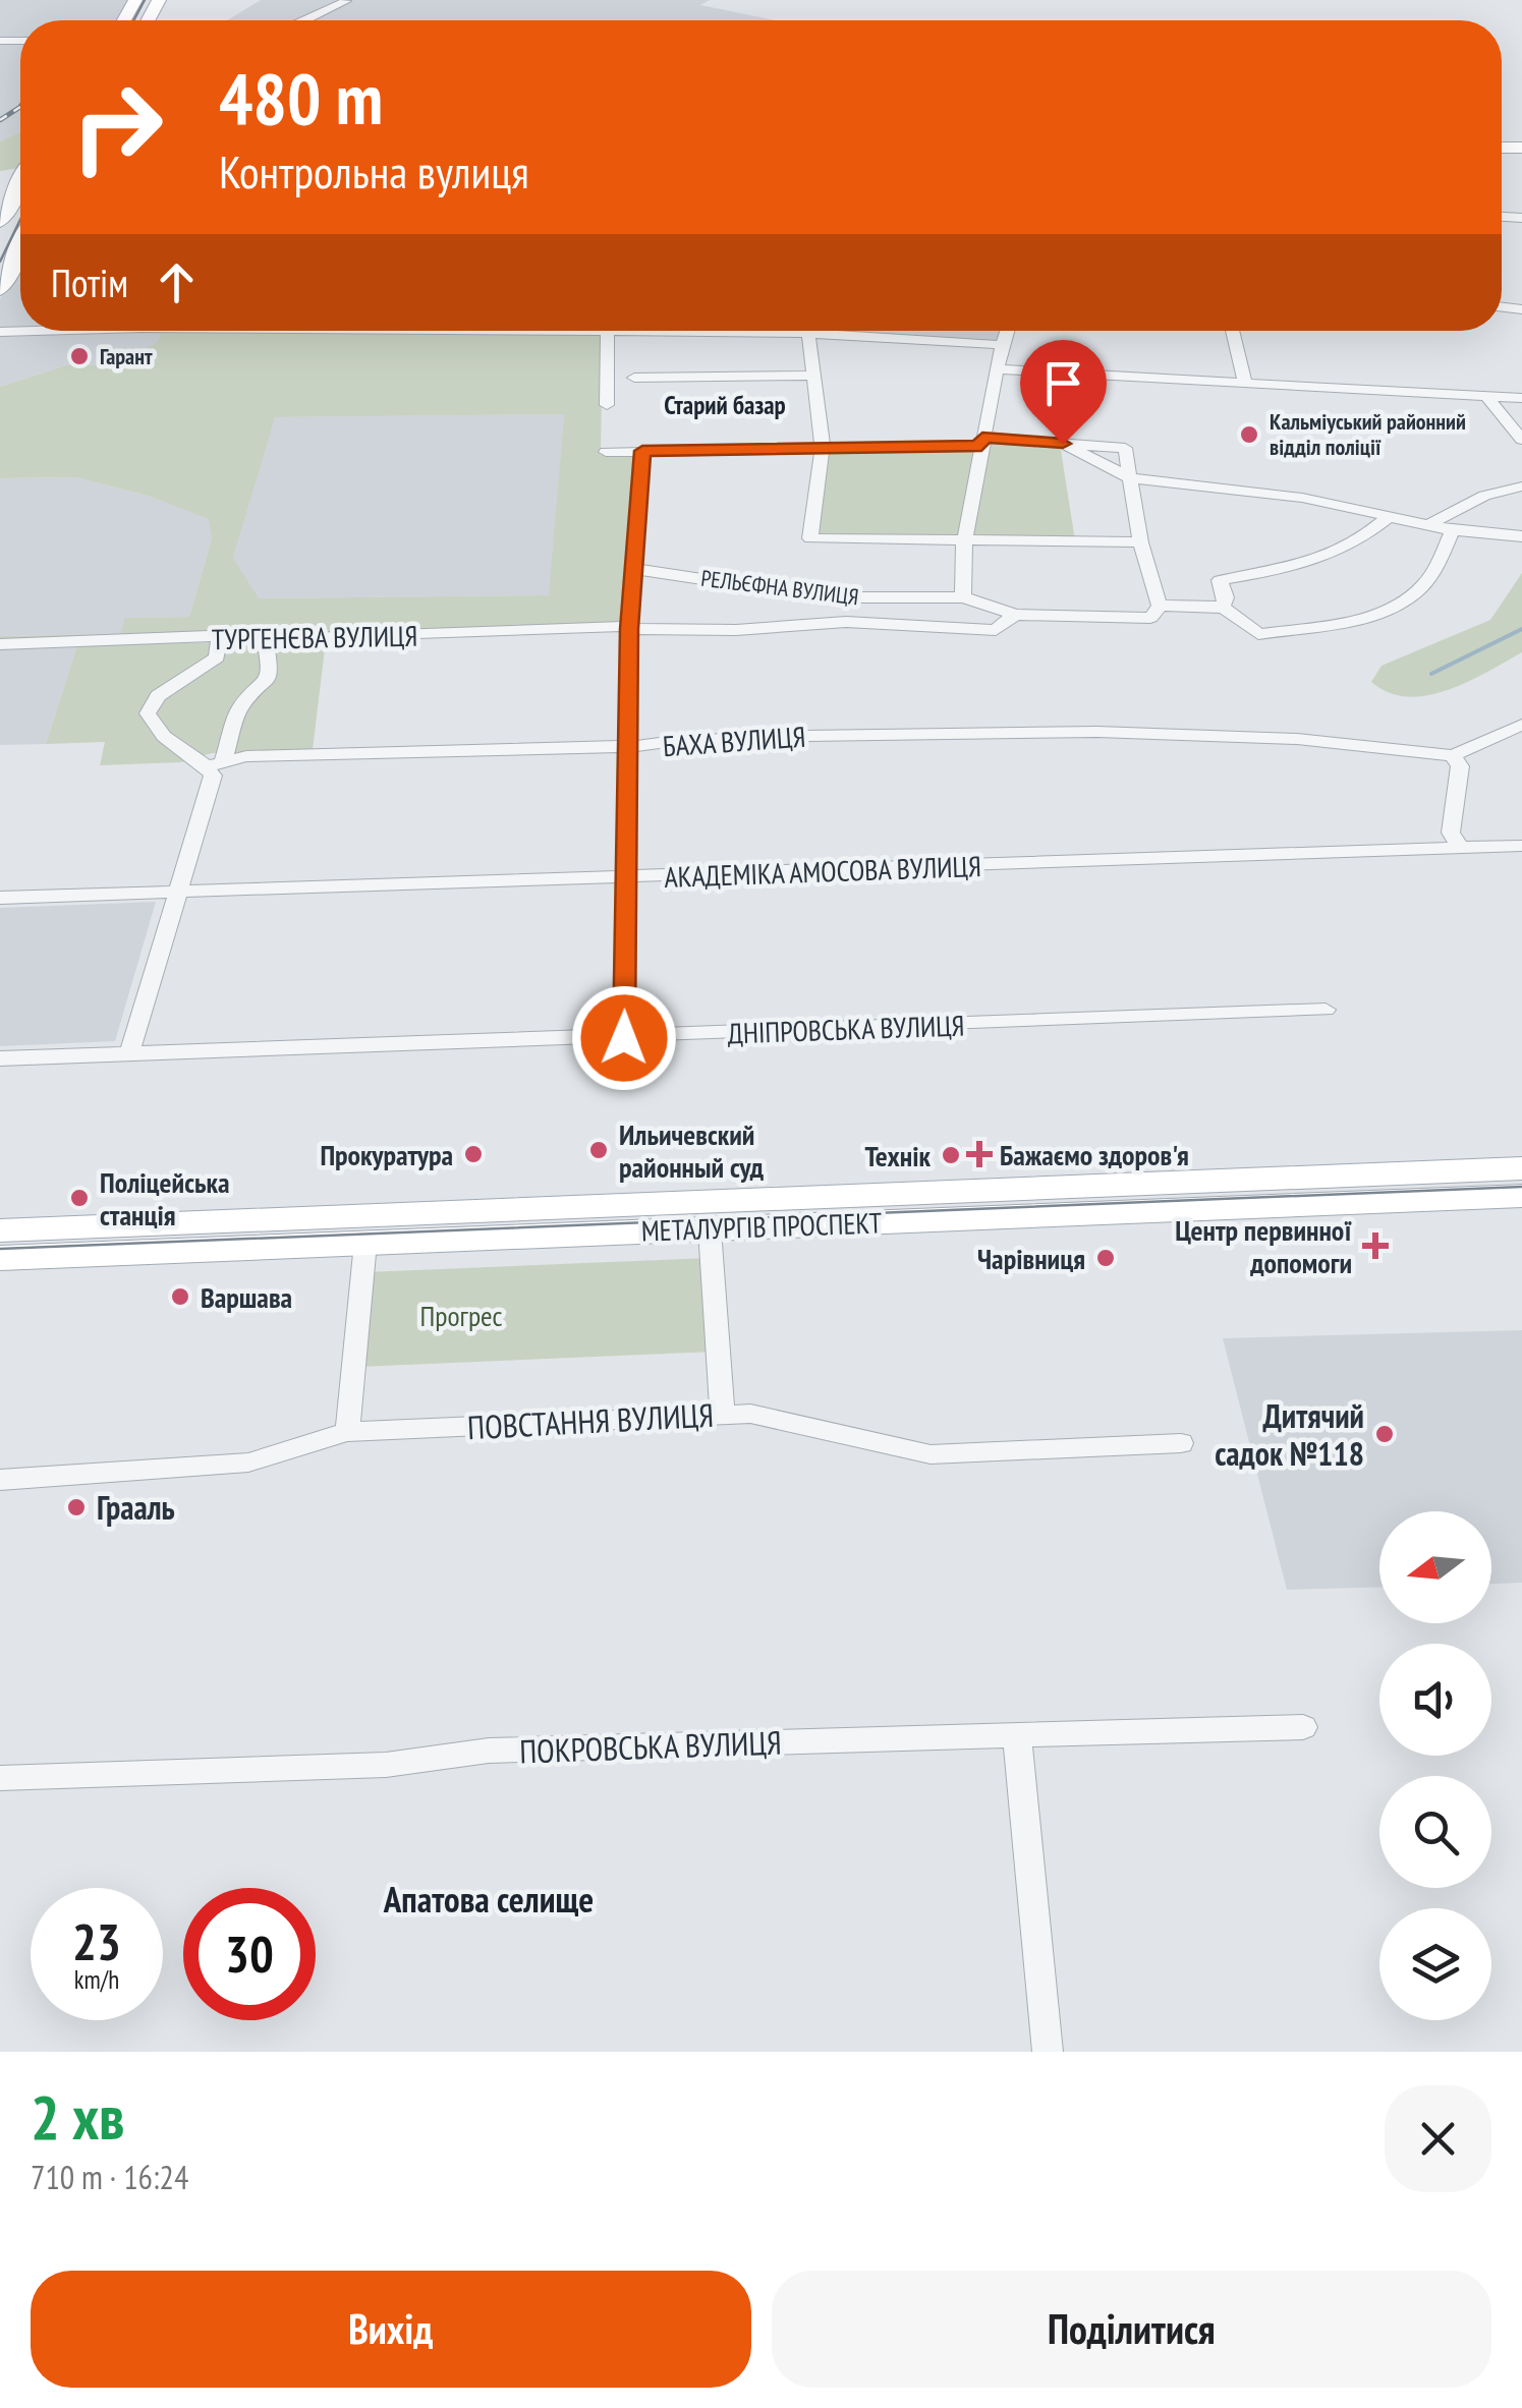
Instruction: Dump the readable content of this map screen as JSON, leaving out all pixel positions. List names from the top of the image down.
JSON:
{
  "streets": {
    "main road": ["МЕТАЛУРГІВ ПРОСПЕКТ"],
    "street": [
      "РЕЛЬЄФНА ВУЛИЦЯ",
      "ТУРГЕНЄВА ВУЛИЦЯ",
      "БАХА ВУЛИЦЯ",
      "АКАДЕМІКА АМОСОВА ВУЛИЦЯ",
      "ДНІПРОВСЬКА ВУЛИЦЯ",
      "ПОВСТАННЯ ВУЛИЦЯ",
      "ПОКРОВСЬКА ВУЛИЦЯ"
    ]
  },
  "crossings": [
    ["РЕЛЬЄФНА ВУЛИЦЯ", "ТУРГЕНЄВА ВУЛИЦЯ"]
  ],
  "districts": ["Старий базар", "Апатова селище"],
  "parks": ["Прогрес"],
  "places": {
    "other": [
      "Гарант",
      "Кальміуський районний відділ поліції",
      "Ильичевский районный суд",
      "Прокуратура",
      "Технік",
      "Поліцейська станція",
      "Чарівниця",
      "Варшава",
      "Дитячий садок №118",
      "Грааль"
    ],
    "health": ["Бажаємо здоров'я", "Центр первинної допомоги"]
  },
  "north": "left",
  "page": {
    "turn": ["480 m", "Контрольна вулиця"],
    "then": "Потім",
    "speed": "23 km/h",
    "limit": "30",
    "heading": ["2 хв", "710 m · 16:24"],
    "buttons": ["Вихід", "Поділитися"]
  }
}
